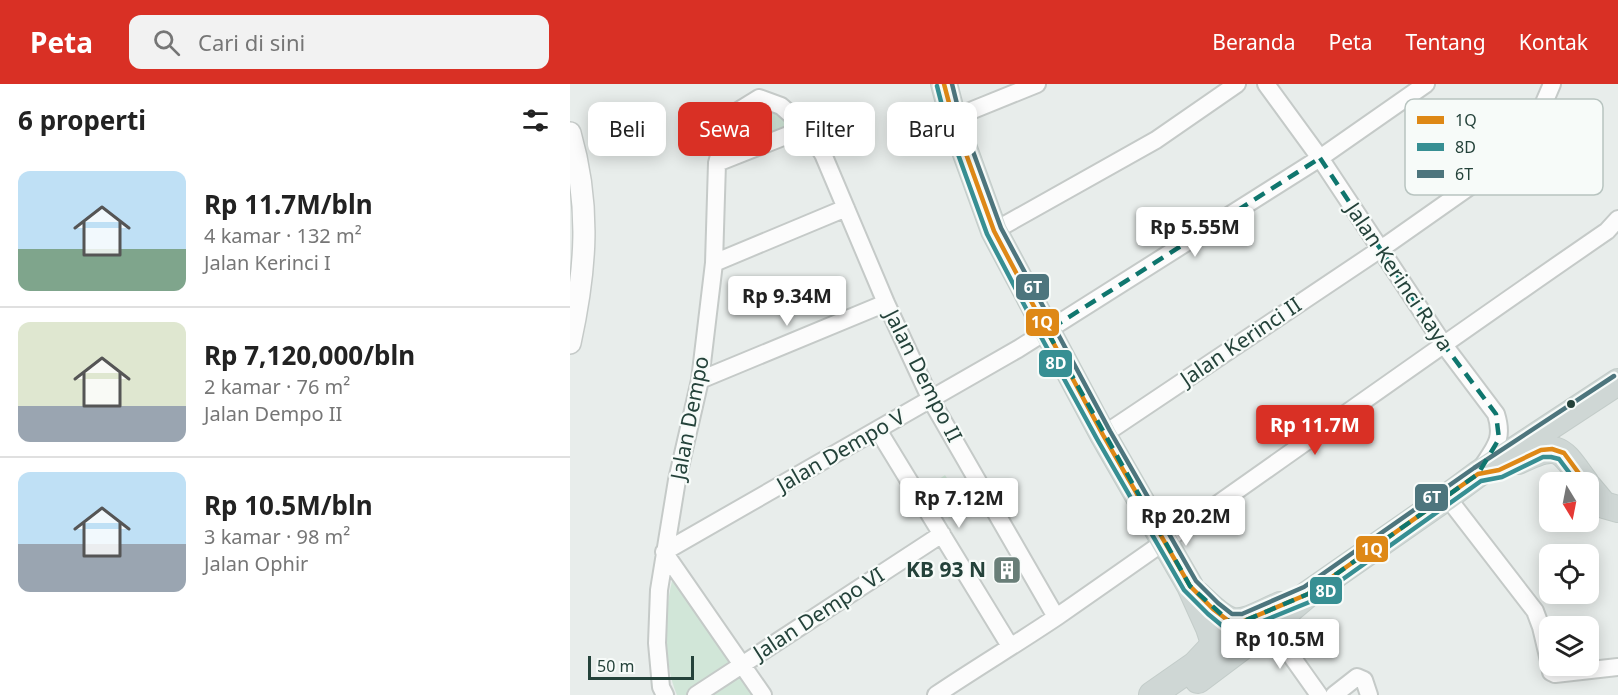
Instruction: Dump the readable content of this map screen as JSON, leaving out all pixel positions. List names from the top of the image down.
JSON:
{
  "streets": {
    "street": [
      "Jalan Kerinci Raya",
      "Jalan Kerinci II",
      "Jalan Dempo II",
      "Jalan Dempo",
      "Jalan Dempo V",
      "Jalan Dempo VI"
    ]
  },
  "crossings": [
    ["Jalan Kerinci Raya", "Jalan Kerinci II"],
    ["Jalan Kerinci Raya", "Jalan Dempo V"],
    ["Jalan Dempo II", "Jalan Dempo"],
    ["Jalan Dempo II", "Jalan Dempo V"],
    ["Jalan Dempo", "Jalan Dempo V"]
  ],
  "places": {
    "building": ["KB 93 N"]
  },
  "lines": ["transit line 1Q", "transit line 6T", "transit line 8D"],
  "legend": ["1Q", "8D", "6T"],
  "scale_bar": "50 m",
  "north": "bottom",
  "page": {
    "header": "Peta",
    "search": "Cari di sini",
    "nav": [
      "Beranda",
      "Peta",
      "Tentang",
      "Kontak"
    ],
    "heading": "6 properti",
    "chip": [
      "Beli",
      "Sewa",
      "Filter",
      "Baru"
    ],
    "list": [
      {
        "name": "Rp 11.7M/bln",
        "note": "4 kamar · 132 m² · Jalan Kerinci I"
      },
      {
        "name": "Rp 7,120,000/bln",
        "note": "2 kamar · 76 m² · Jalan Dempo II"
      },
      {
        "name": "Rp 10.5M/bln",
        "note": "3 kamar · 98 m² · Jalan Ophir"
      }
    ],
    "price": [
      "Rp 5.55M",
      "Rp 9.34M",
      "Rp 11.7M",
      "Rp 7.12M",
      "Rp 20.2M",
      "Rp 10.5M"
    ],
    "scale": "50 m"
  }
}
